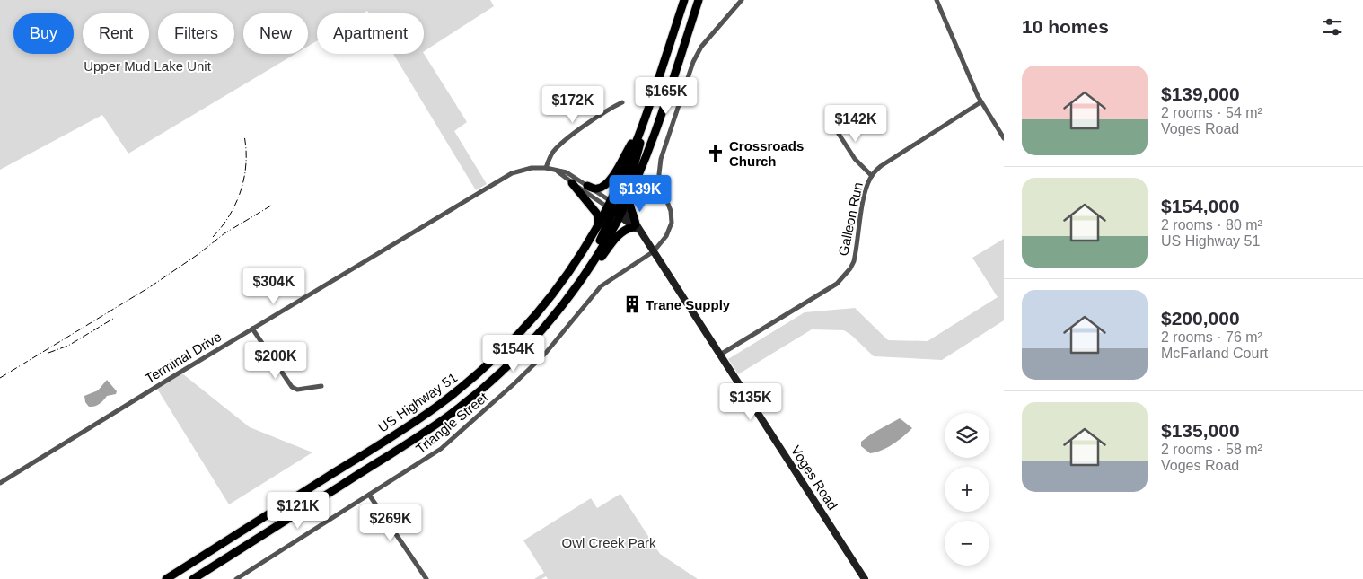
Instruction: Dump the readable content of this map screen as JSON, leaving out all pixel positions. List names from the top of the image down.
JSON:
{
  "streets": {
    "main road": ["US Highway 51"],
    "street": [
      "Galleon Run",
      "Terminal Drive",
      "Triangle Street",
      "Voges Road"
    ]
  },
  "crossings": [
    ["Galleon Run", "Voges Road"],
    ["Terminal Drive", "US Highway 51"],
    ["Terminal Drive", "Voges Road"],
    ["US Highway 51", "Voges Road"],
    ["Triangle Street", "Voges Road"]
  ],
  "parks": ["Upper Mud Lake Unit", "Owl Creek Park"],
  "places": {
    "church": ["Crossroads Church"],
    "building": ["Trane Supply"]
  },
  "page": {
    "heading": "10 homes",
    "chip": [
      "Buy",
      "Rent",
      "Filters",
      "New",
      "Apartment"
    ],
    "list": [
      {
        "name": "$139,000",
        "note": "2 rooms · 54 m² · Voges Road"
      },
      {
        "name": "$154,000",
        "note": "2 rooms · 80 m² · US Highway 51"
      },
      {
        "name": "$200,000",
        "note": "2 rooms · 76 m² · McFarland Court"
      },
      {
        "name": "$135,000",
        "note": "2 rooms · 58 m² · Voges Road"
      }
    ],
    "price": [
      "$165K",
      "$172K",
      "$142K",
      "$139K",
      "$304K",
      "$154K",
      "$200K",
      "$135K",
      "$121K",
      "$269K"
    ],
    "map_buttons": ["+", "−"]
  }
}
